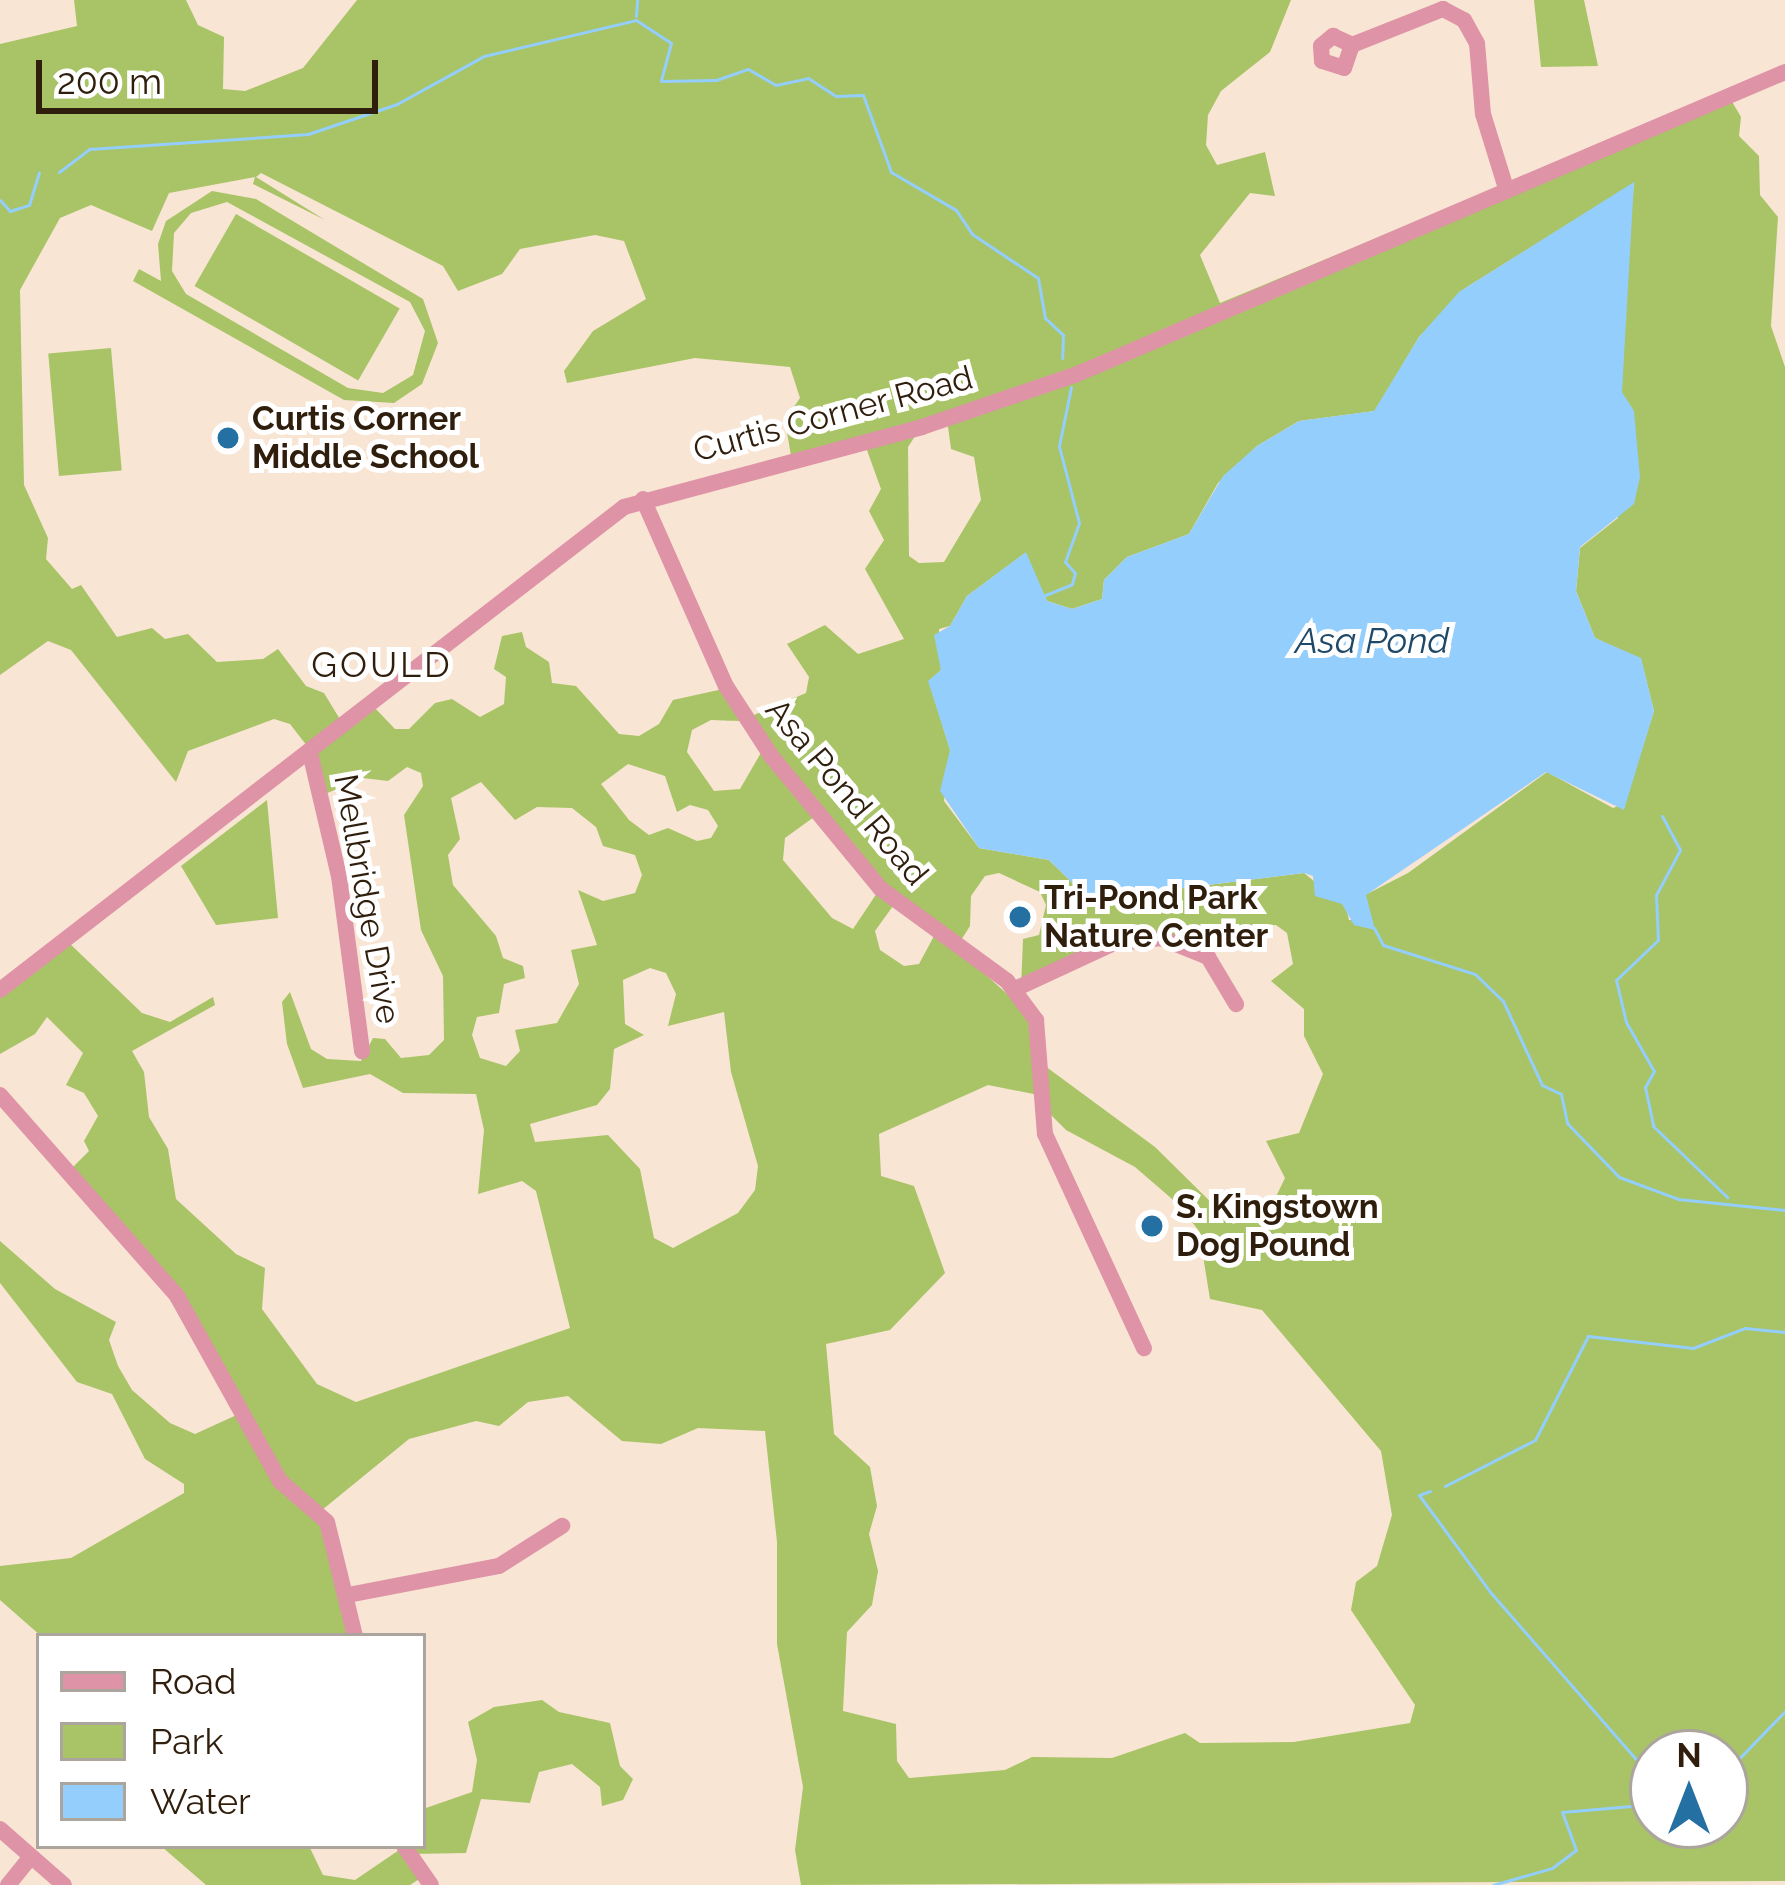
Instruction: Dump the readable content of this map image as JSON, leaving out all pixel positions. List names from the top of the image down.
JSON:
{
  "streets": {
    "street": ["Curtis Corner Road", "Asa Pond Road", "Mellbridge Drive"]
  },
  "crossings": [
    ["Curtis Corner Road", "Asa Pond Road"],
    ["Curtis Corner Road", "Mellbridge Drive"]
  ],
  "districts": ["GOULD"],
  "water": ["Asa Pond"],
  "places": ["Curtis Corner Middle School", "Tri-Pond Park Nature Center", "S. Kingstown Dog Pound"],
  "legend": ["Road", "Park", "Water"],
  "scale_bar": "200 m",
  "north": "top"
}
